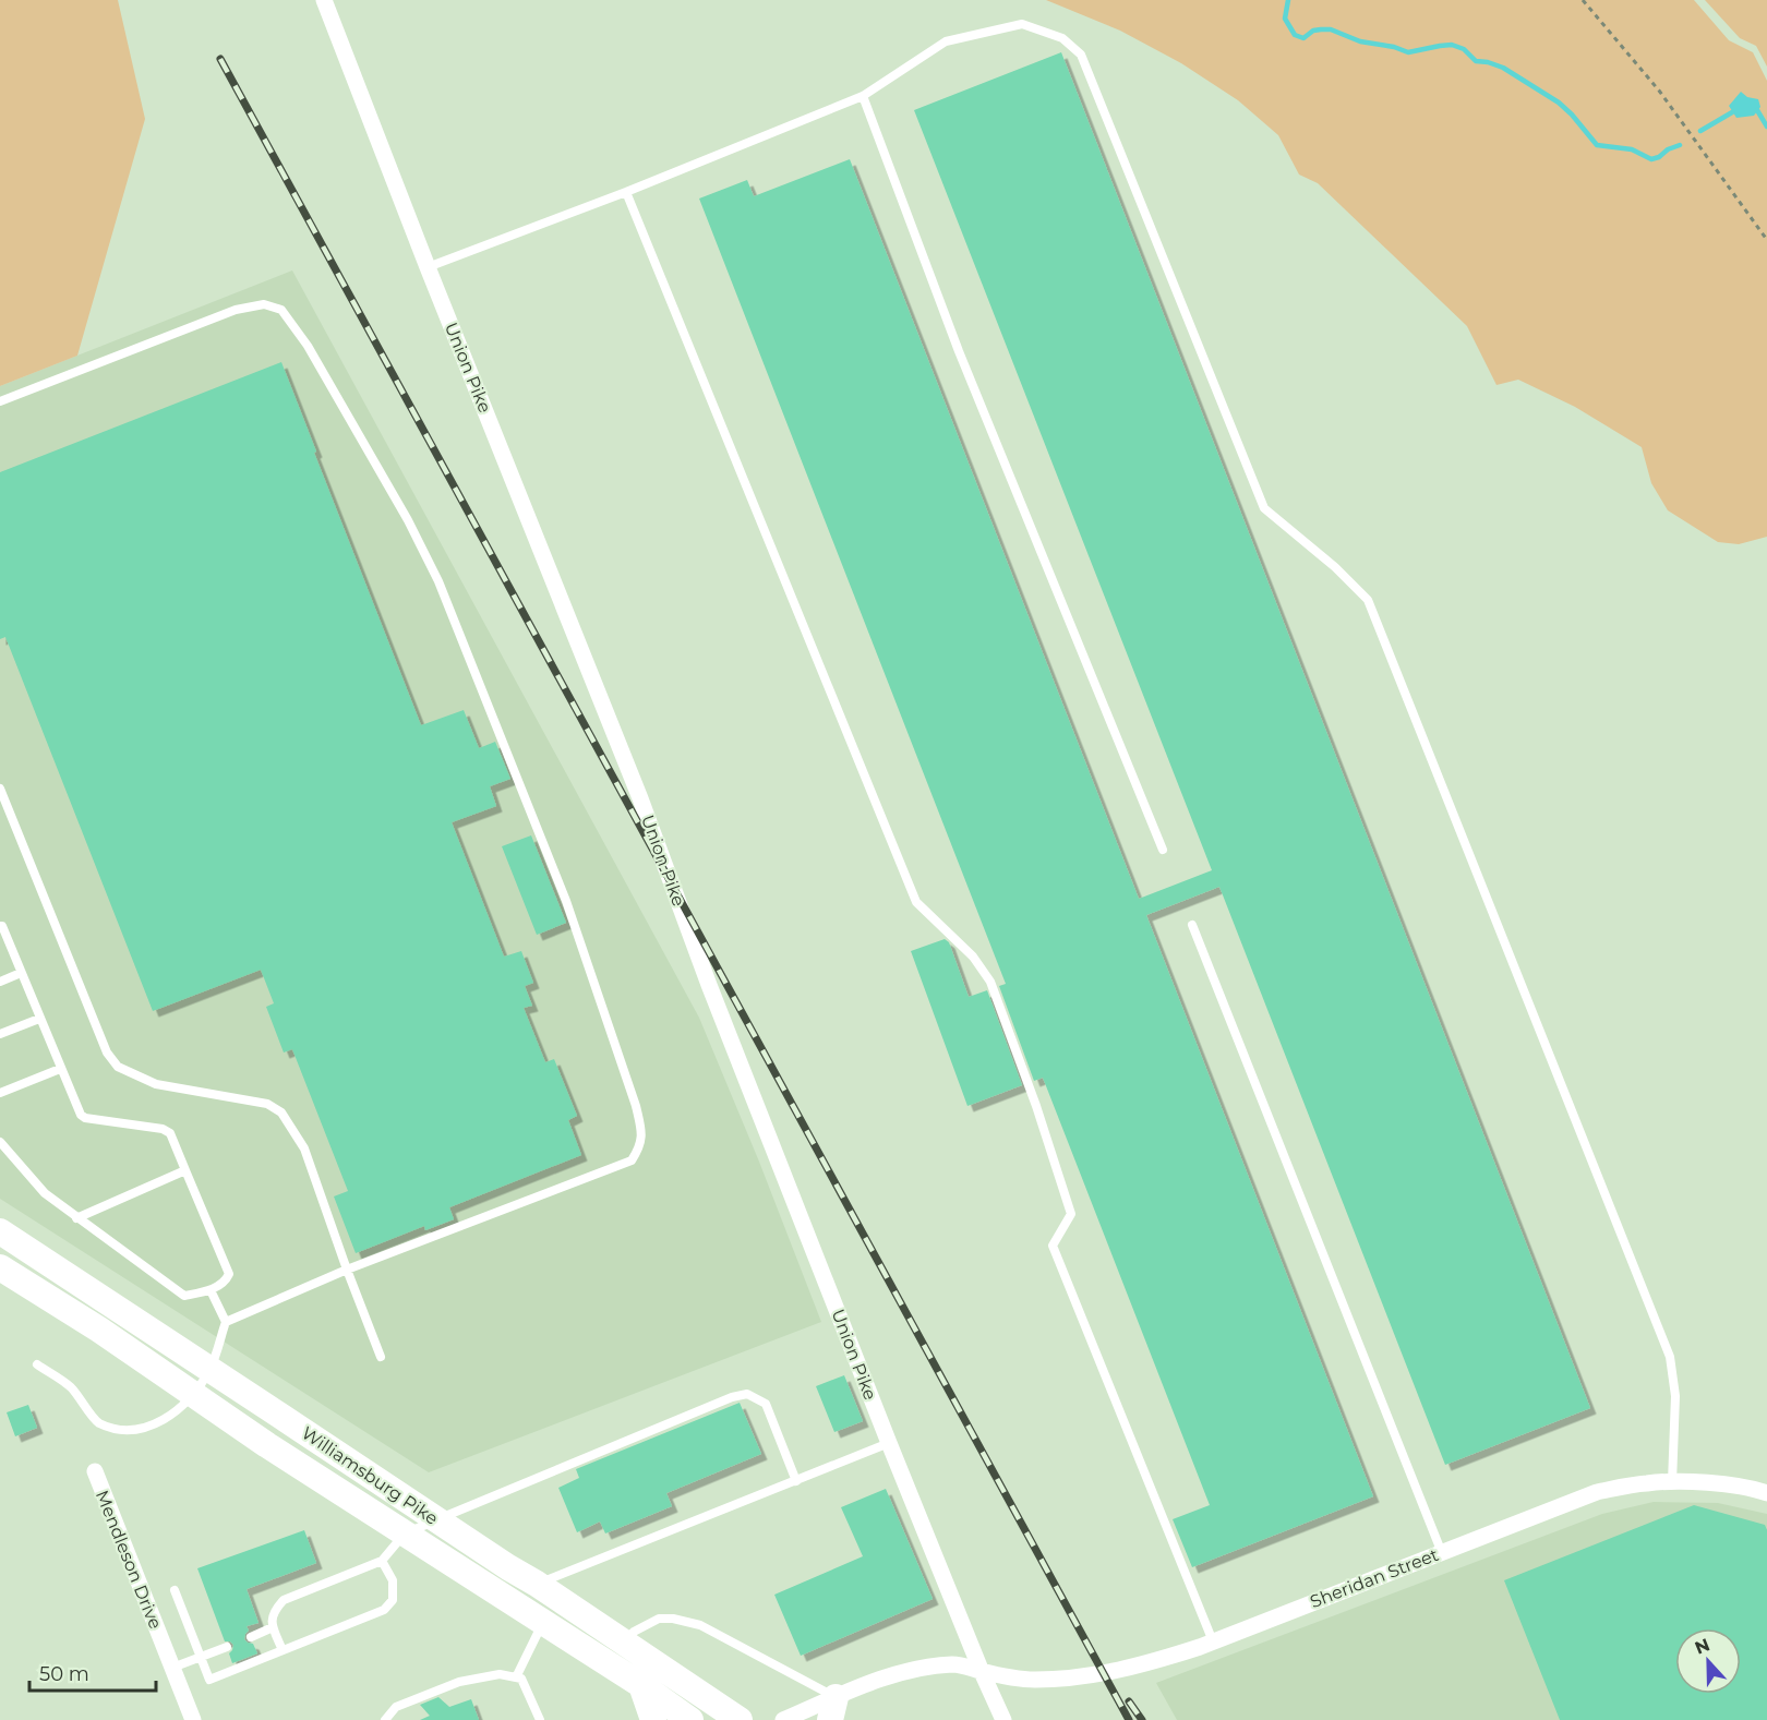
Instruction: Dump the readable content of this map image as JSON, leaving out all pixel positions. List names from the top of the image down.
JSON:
{
  "streets": {
    "main road": ["Williamsburg Pike"],
    "street": ["Union Pike", "Mendleson Drive", "Sheridan Street"]
  },
  "crossings": [
    ["Union Pike", "Sheridan Street"]
  ],
  "scale_bar": "50 m",
  "north": "top"
}
